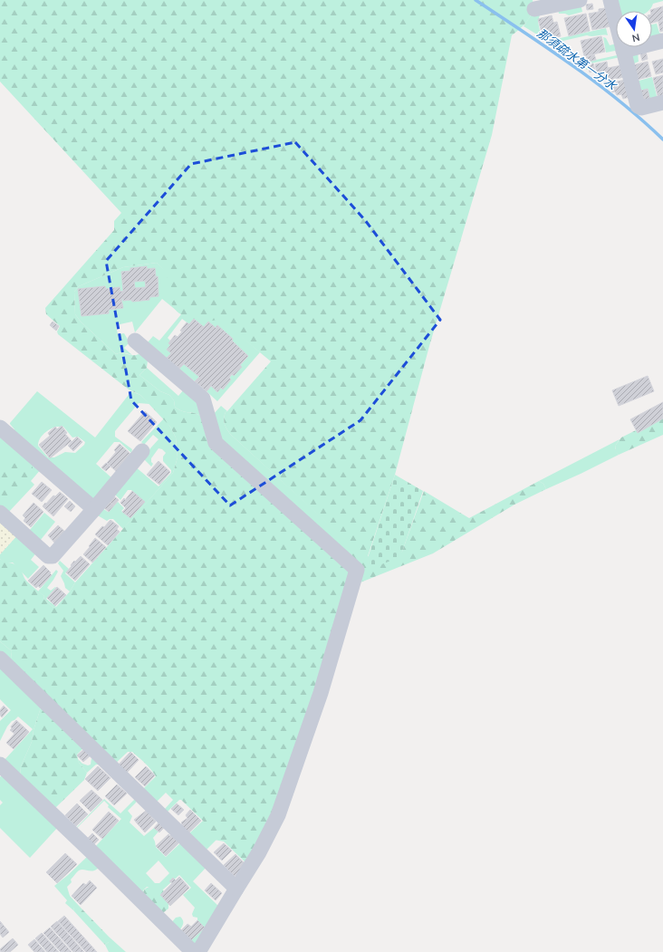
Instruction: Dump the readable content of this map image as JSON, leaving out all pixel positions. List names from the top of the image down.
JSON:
{
  "water": ["那須疏水第一分水"],
  "north": "bottom"
}
